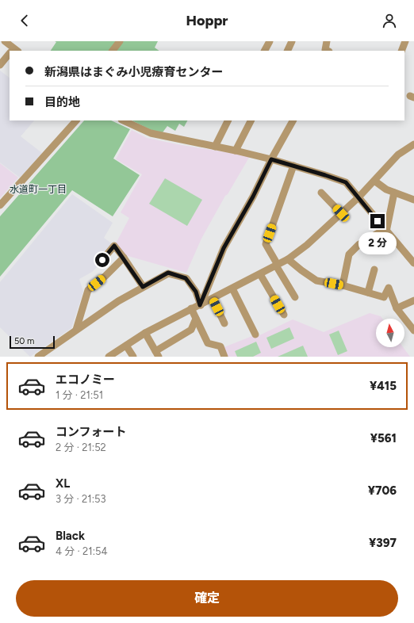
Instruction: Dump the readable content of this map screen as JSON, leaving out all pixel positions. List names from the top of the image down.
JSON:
{
  "districts": ["水道町一丁目"],
  "scale_bar": "50 m",
  "north": "top",
  "page": {
    "header": "Hoppr",
    "banner": ["新潟県はまぐみ小児療育センター", "目的地"],
    "bubble": "2 分",
    "scale": "50 m",
    "list": [
      {
        "name": "エコノミー",
        "note": "1 分 · 21:51",
        "value": "¥415"
      },
      {
        "name": "コンフォート",
        "note": "2 分 · 21:52",
        "value": "¥561"
      },
      {
        "name": "XL",
        "note": "3 分 · 21:53",
        "value": "¥706"
      },
      {
        "name": "Black",
        "note": "4 分 · 21:54",
        "value": "¥397"
      }
    ],
    "buttons": "確定"
  }
}
